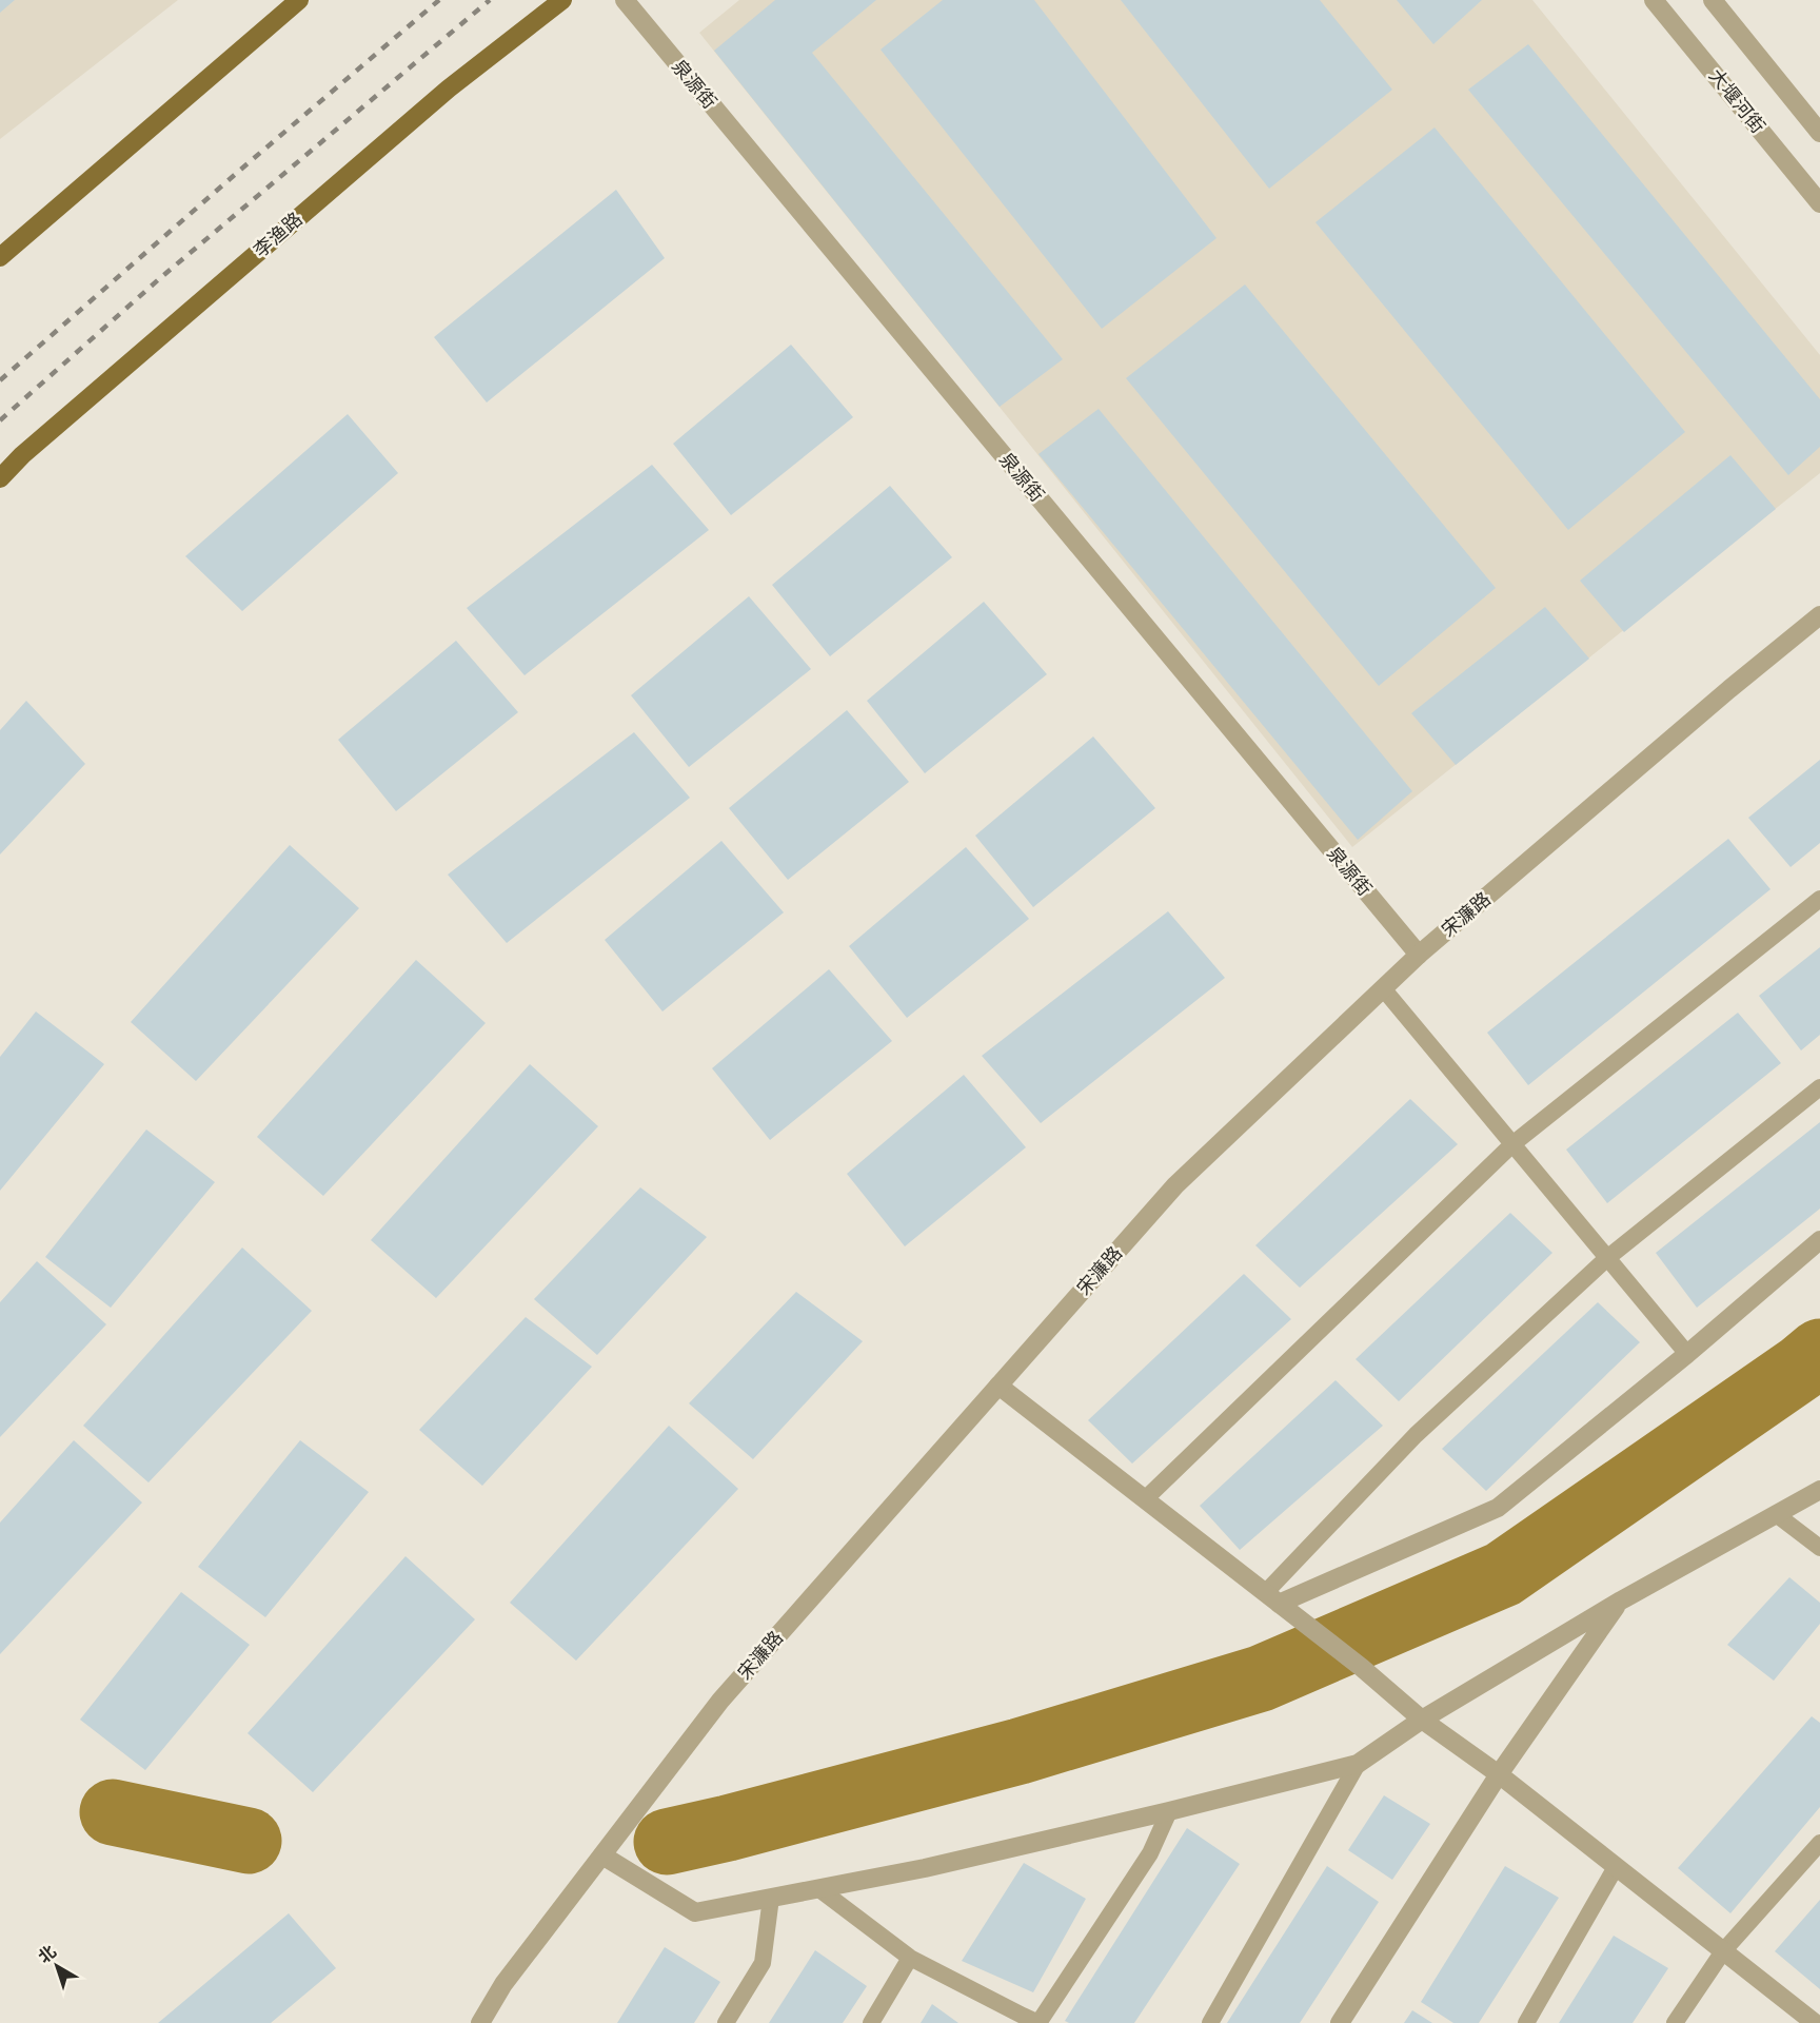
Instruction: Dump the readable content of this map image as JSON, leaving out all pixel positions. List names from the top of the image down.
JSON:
{
  "streets": {
    "main road": ["李渔路"],
    "street": ["泉源街", "大堰河街", "宋濂路"]
  },
  "crossings": [
    ["泉源街", "宋濂路"]
  ],
  "north": "top left"
}
